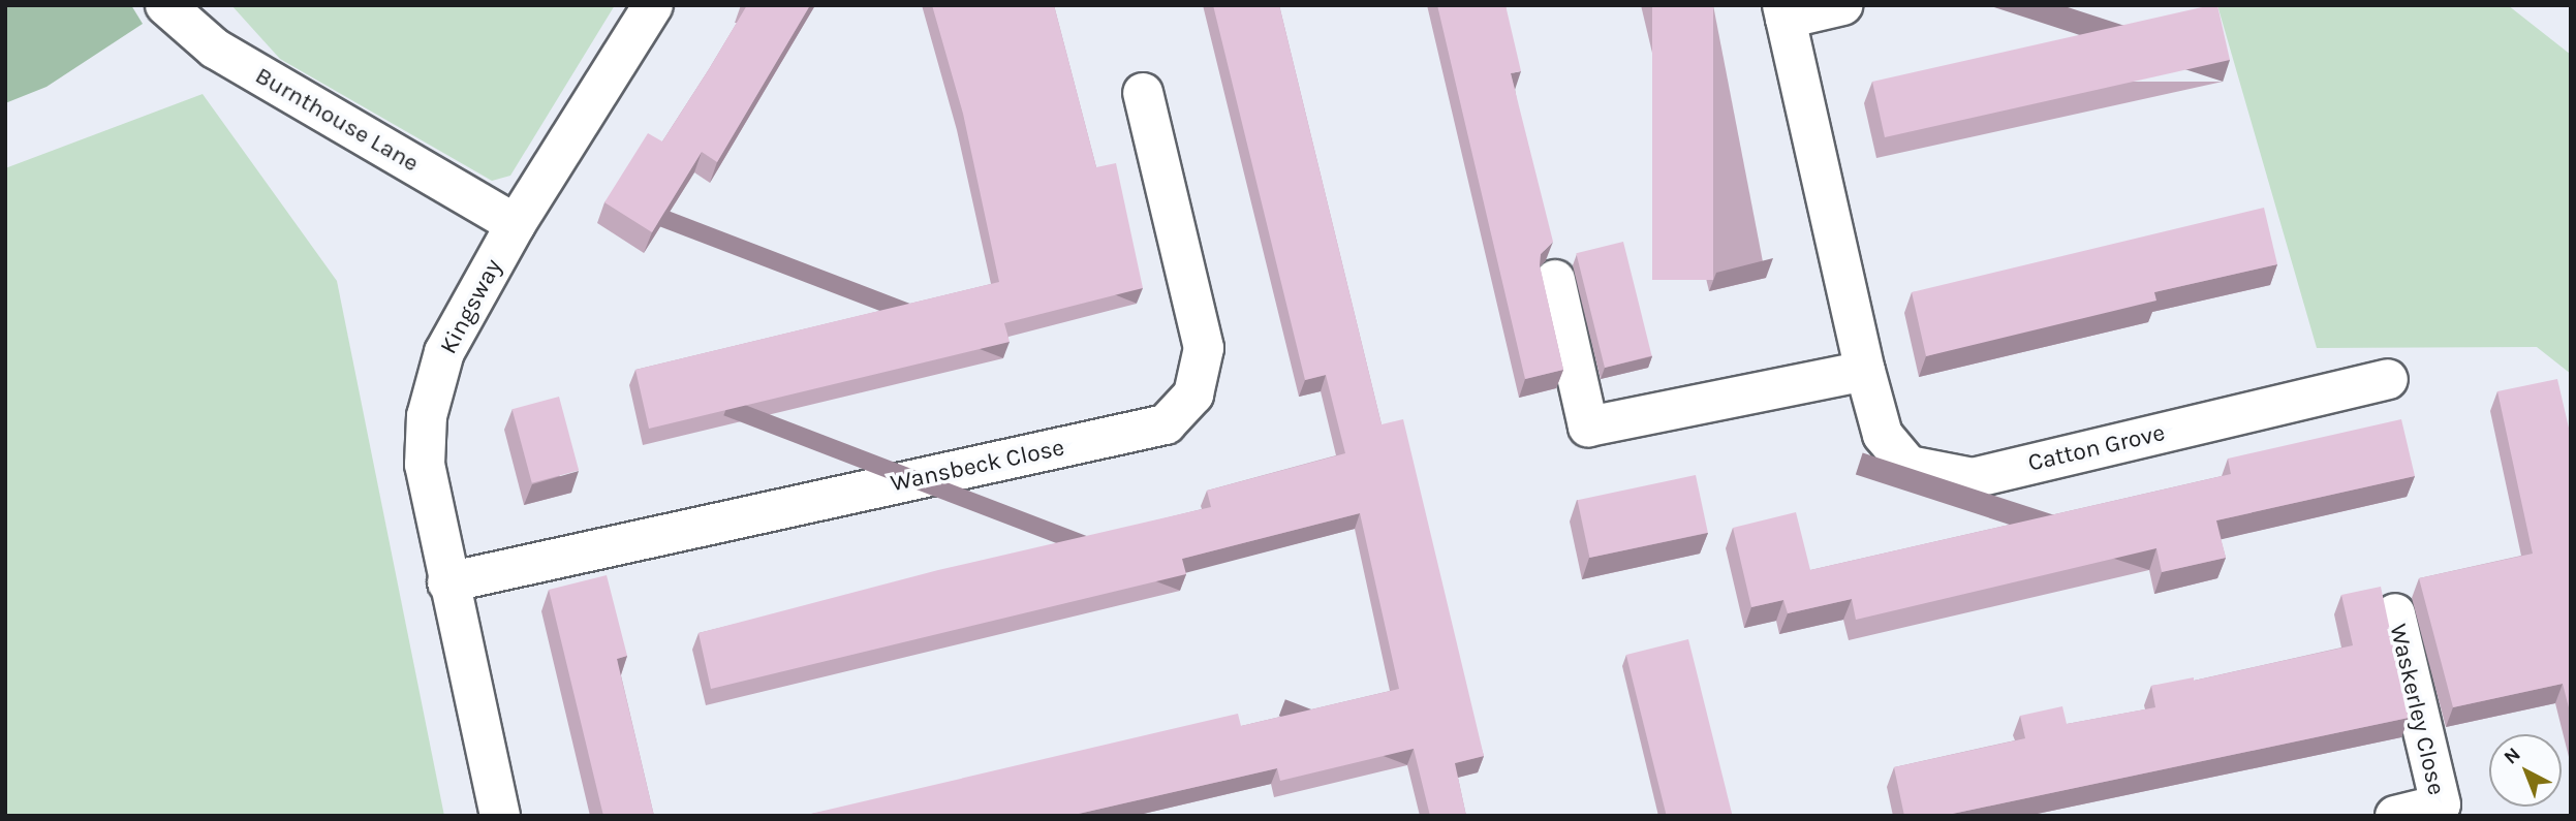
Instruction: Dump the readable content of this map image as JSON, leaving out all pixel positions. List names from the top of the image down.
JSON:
{
  "streets": {
    "street": [
      "Burnthouse Lane",
      "Kingsway",
      "Catton Grove",
      "Wansbeck Close",
      "Waskerley Close"
    ]
  },
  "crossings": [
    ["Burnthouse Lane", "Kingsway"],
    ["Kingsway", "Wansbeck Close"]
  ],
  "north": "top left"
}
